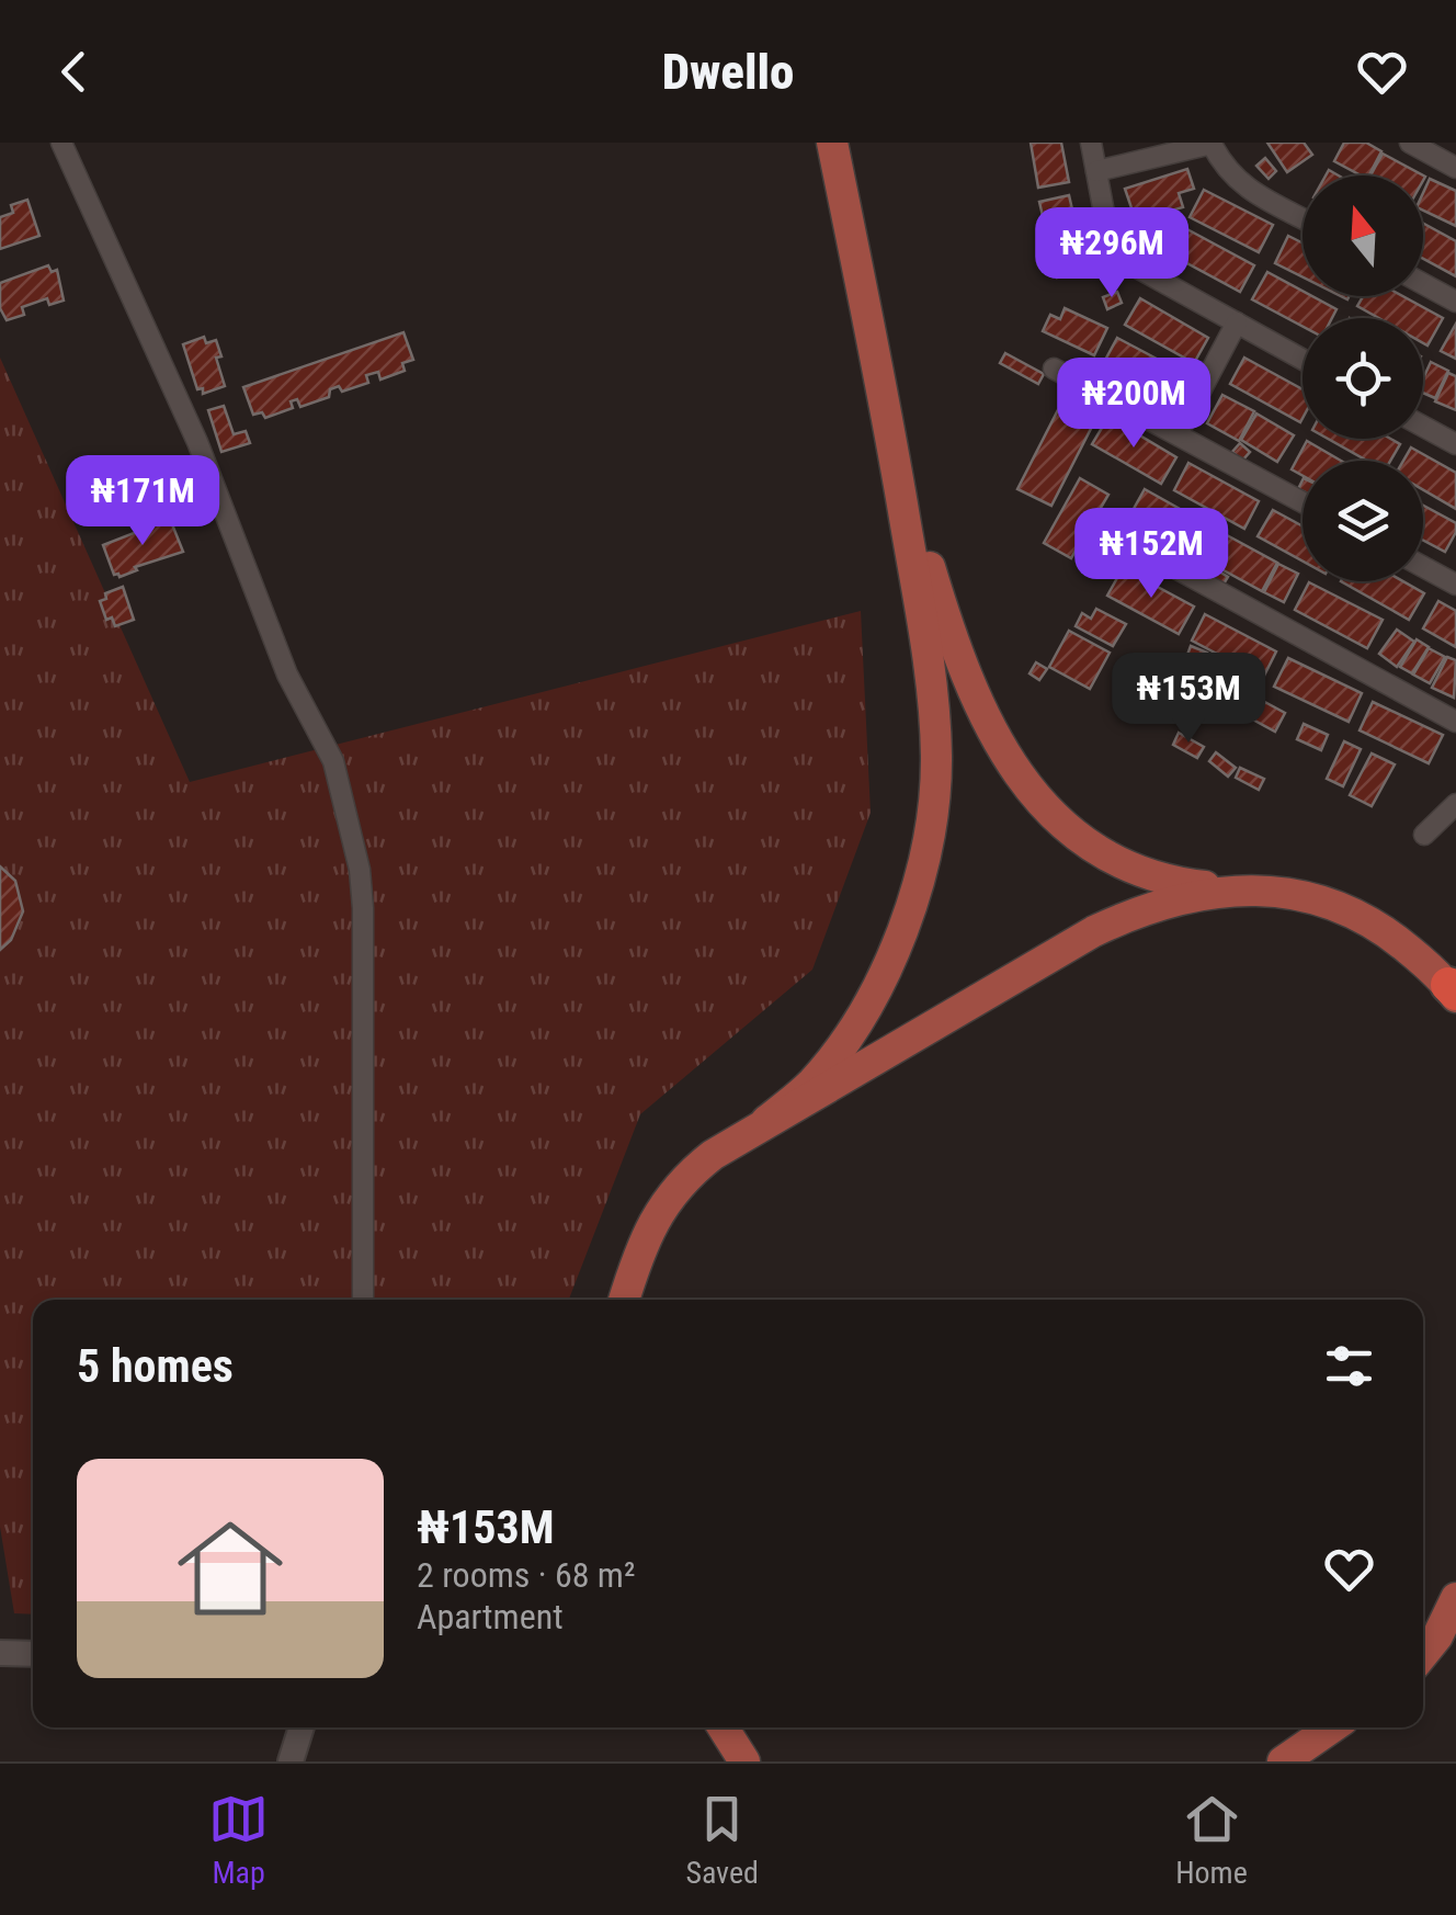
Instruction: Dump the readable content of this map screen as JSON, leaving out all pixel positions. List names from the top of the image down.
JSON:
{
  "north": "top",
  "page": {
    "header": "Dwello",
    "price": [
      "₦296M",
      "₦200M",
      "₦171M",
      "₦152M",
      "₦153M"
    ],
    "heading": "5 homes",
    "list": [
      {
        "name": "₦153M",
        "note": "2 rooms · 68 m² · Apartment"
      }
    ],
    "tabs": ["Map", "Saved", "Home"]
  }
}
